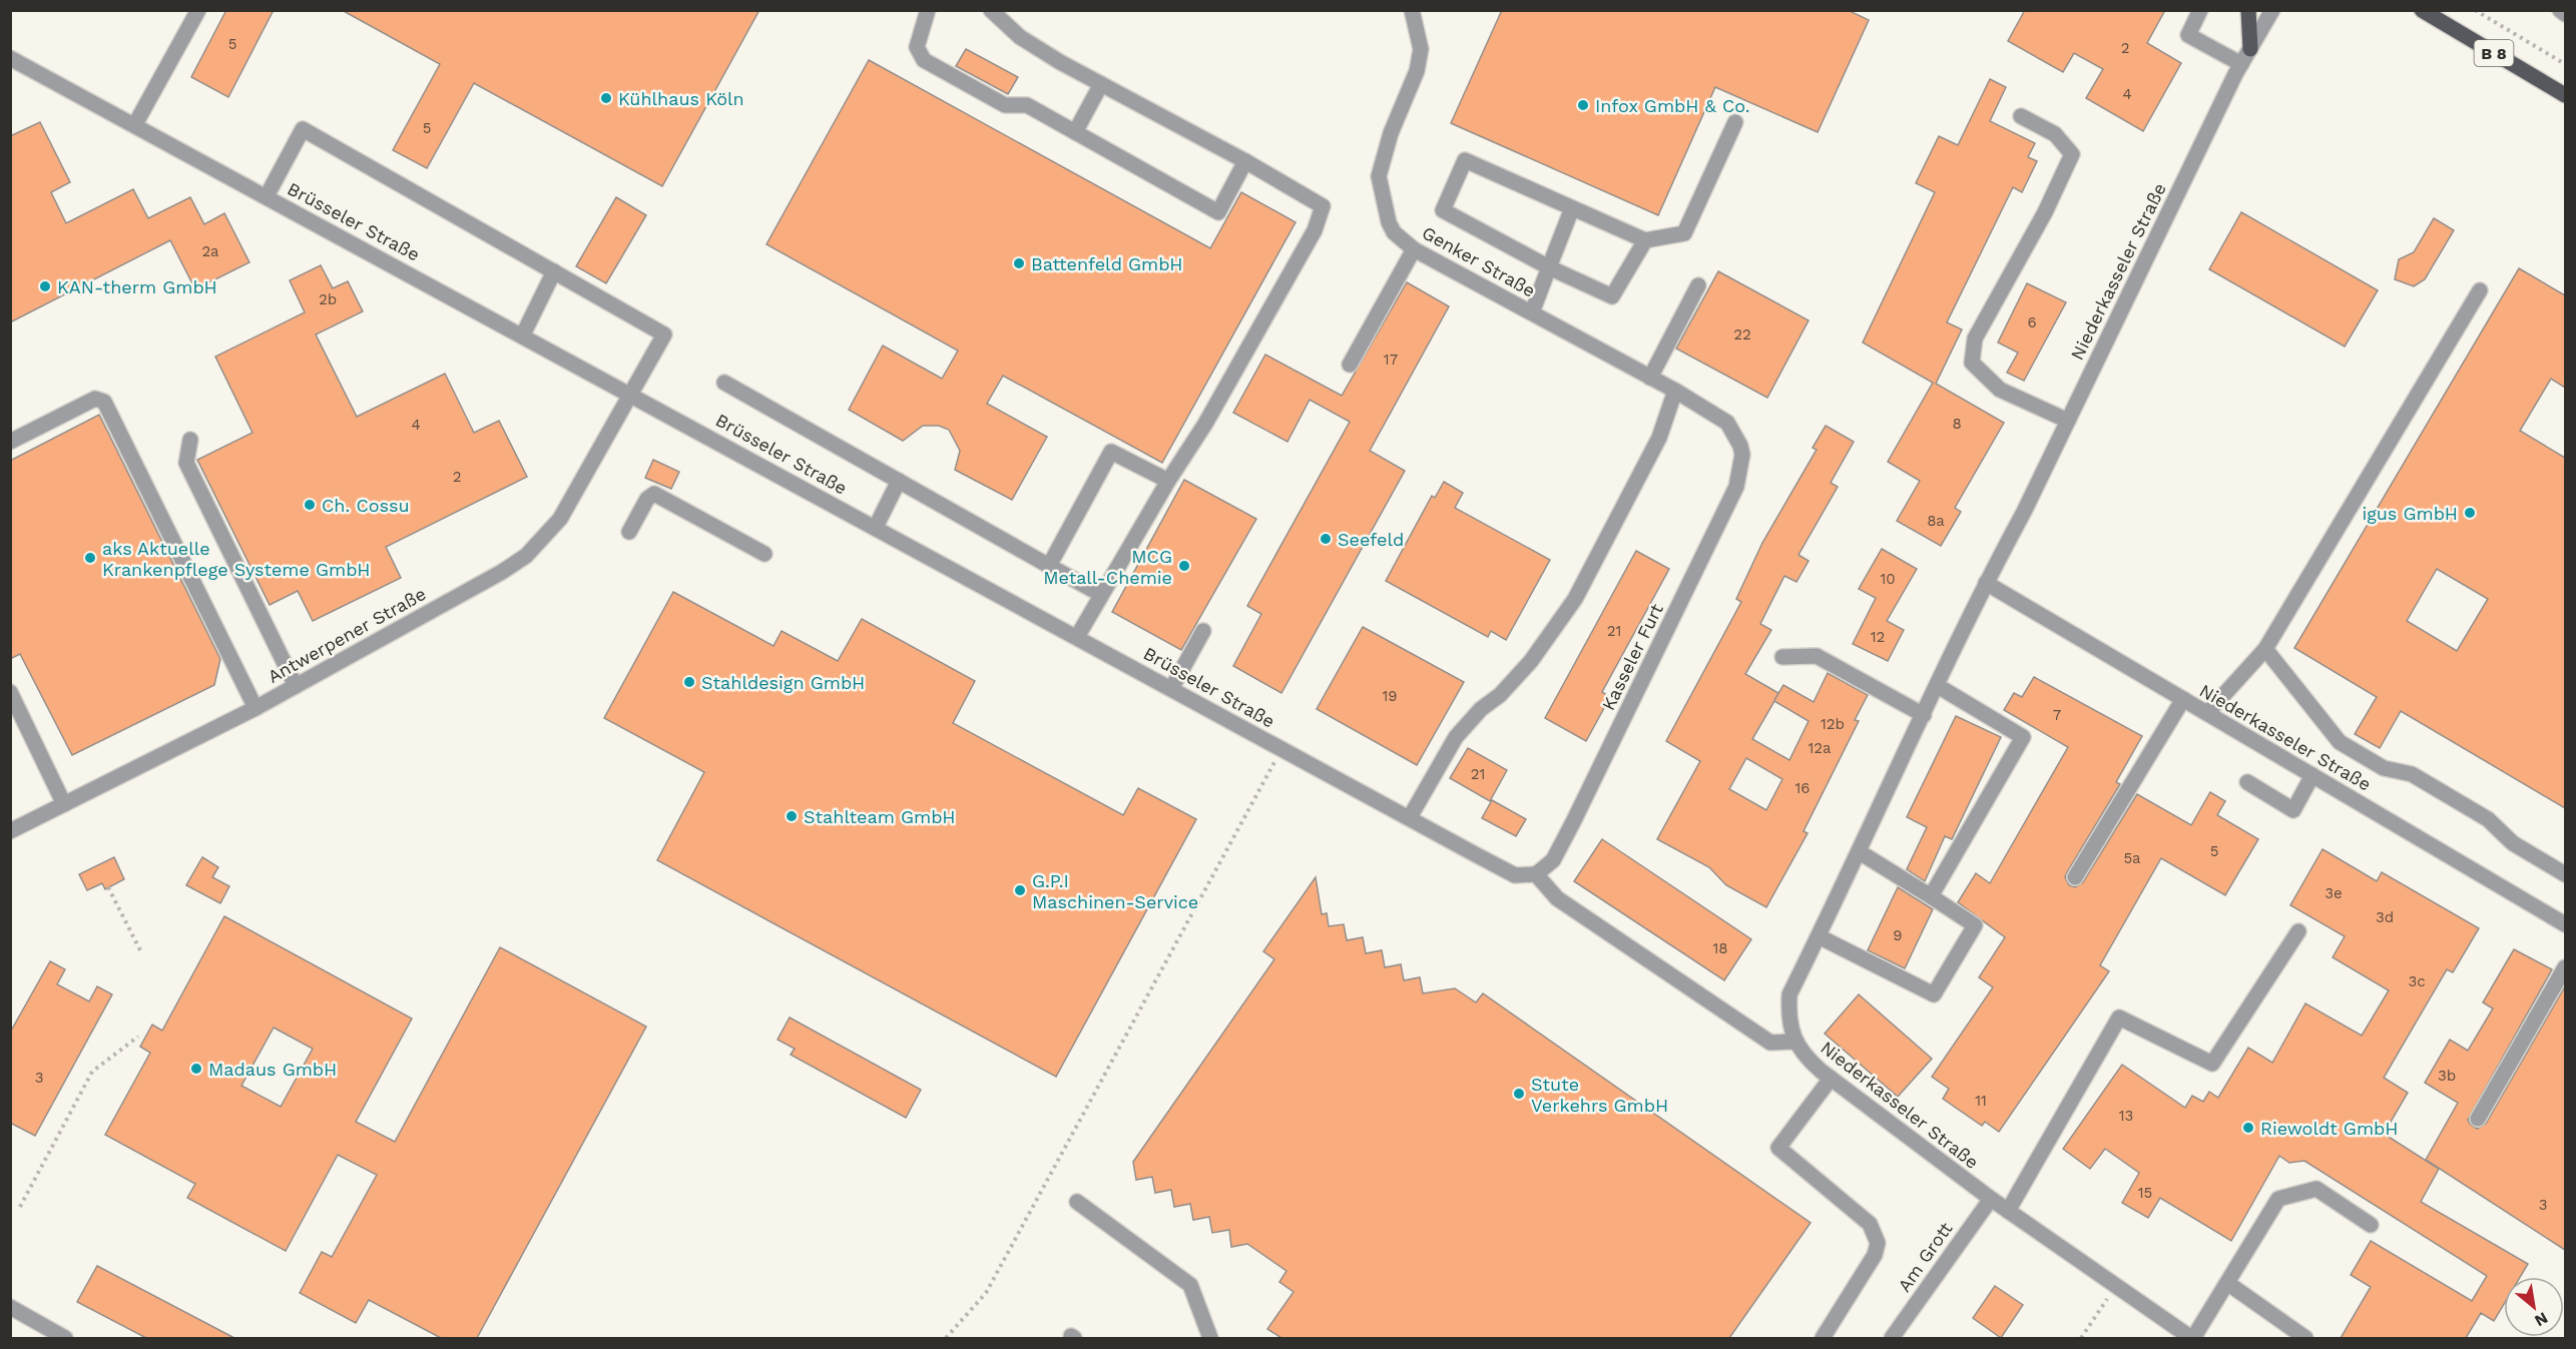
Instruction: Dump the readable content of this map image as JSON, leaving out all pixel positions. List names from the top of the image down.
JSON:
{
  "streets": {
    "main road": ["B 8"],
    "street": [
      "Brüsseler Straße",
      "Genker Straße",
      "Niederkasseler Straße",
      "Antwerpener Straße",
      "Kasseler Furt",
      "Am Grott"
    ]
  },
  "crossings": [
    ["Brüsseler Straße", "Antwerpener Straße"],
    ["Brüsseler Straße", "Kasseler Furt"],
    ["Genker Straße", "Kasseler Furt"],
    ["Niederkasseler Straße", "Am Grott"]
  ],
  "places": [
    "Kühlhaus Köln",
    "Infox GmbH & Co.",
    "Battenfeld GmbH",
    "KAN-therm GmbH",
    "Ch. Cossu",
    "igus GmbH",
    "Seefeld",
    "aks Aktuelle Krankenpflege Systeme GmbH",
    "MCG Metall-Chemie",
    "Stahldesign GmbH",
    "Stahlteam GmbH",
    "G.P.I Maschinen-Service",
    "Madaus GmbH",
    "Stute Verkehrs GmbH",
    "Riewoldt GmbH"
  ],
  "house_numbers": [
    "5",
    "2",
    "4",
    "5",
    "2a",
    "2b",
    "6",
    "22",
    "17",
    "8",
    "4",
    "2",
    "8a",
    "10",
    "21",
    "12",
    "19",
    "7",
    "12b",
    "12a",
    "21",
    "16",
    "5",
    "5a",
    "3e",
    "3d",
    "9",
    "18",
    "3c",
    "3b",
    "3",
    "11",
    "13",
    "15",
    "3"
  ],
  "north": "bottom right"
}
